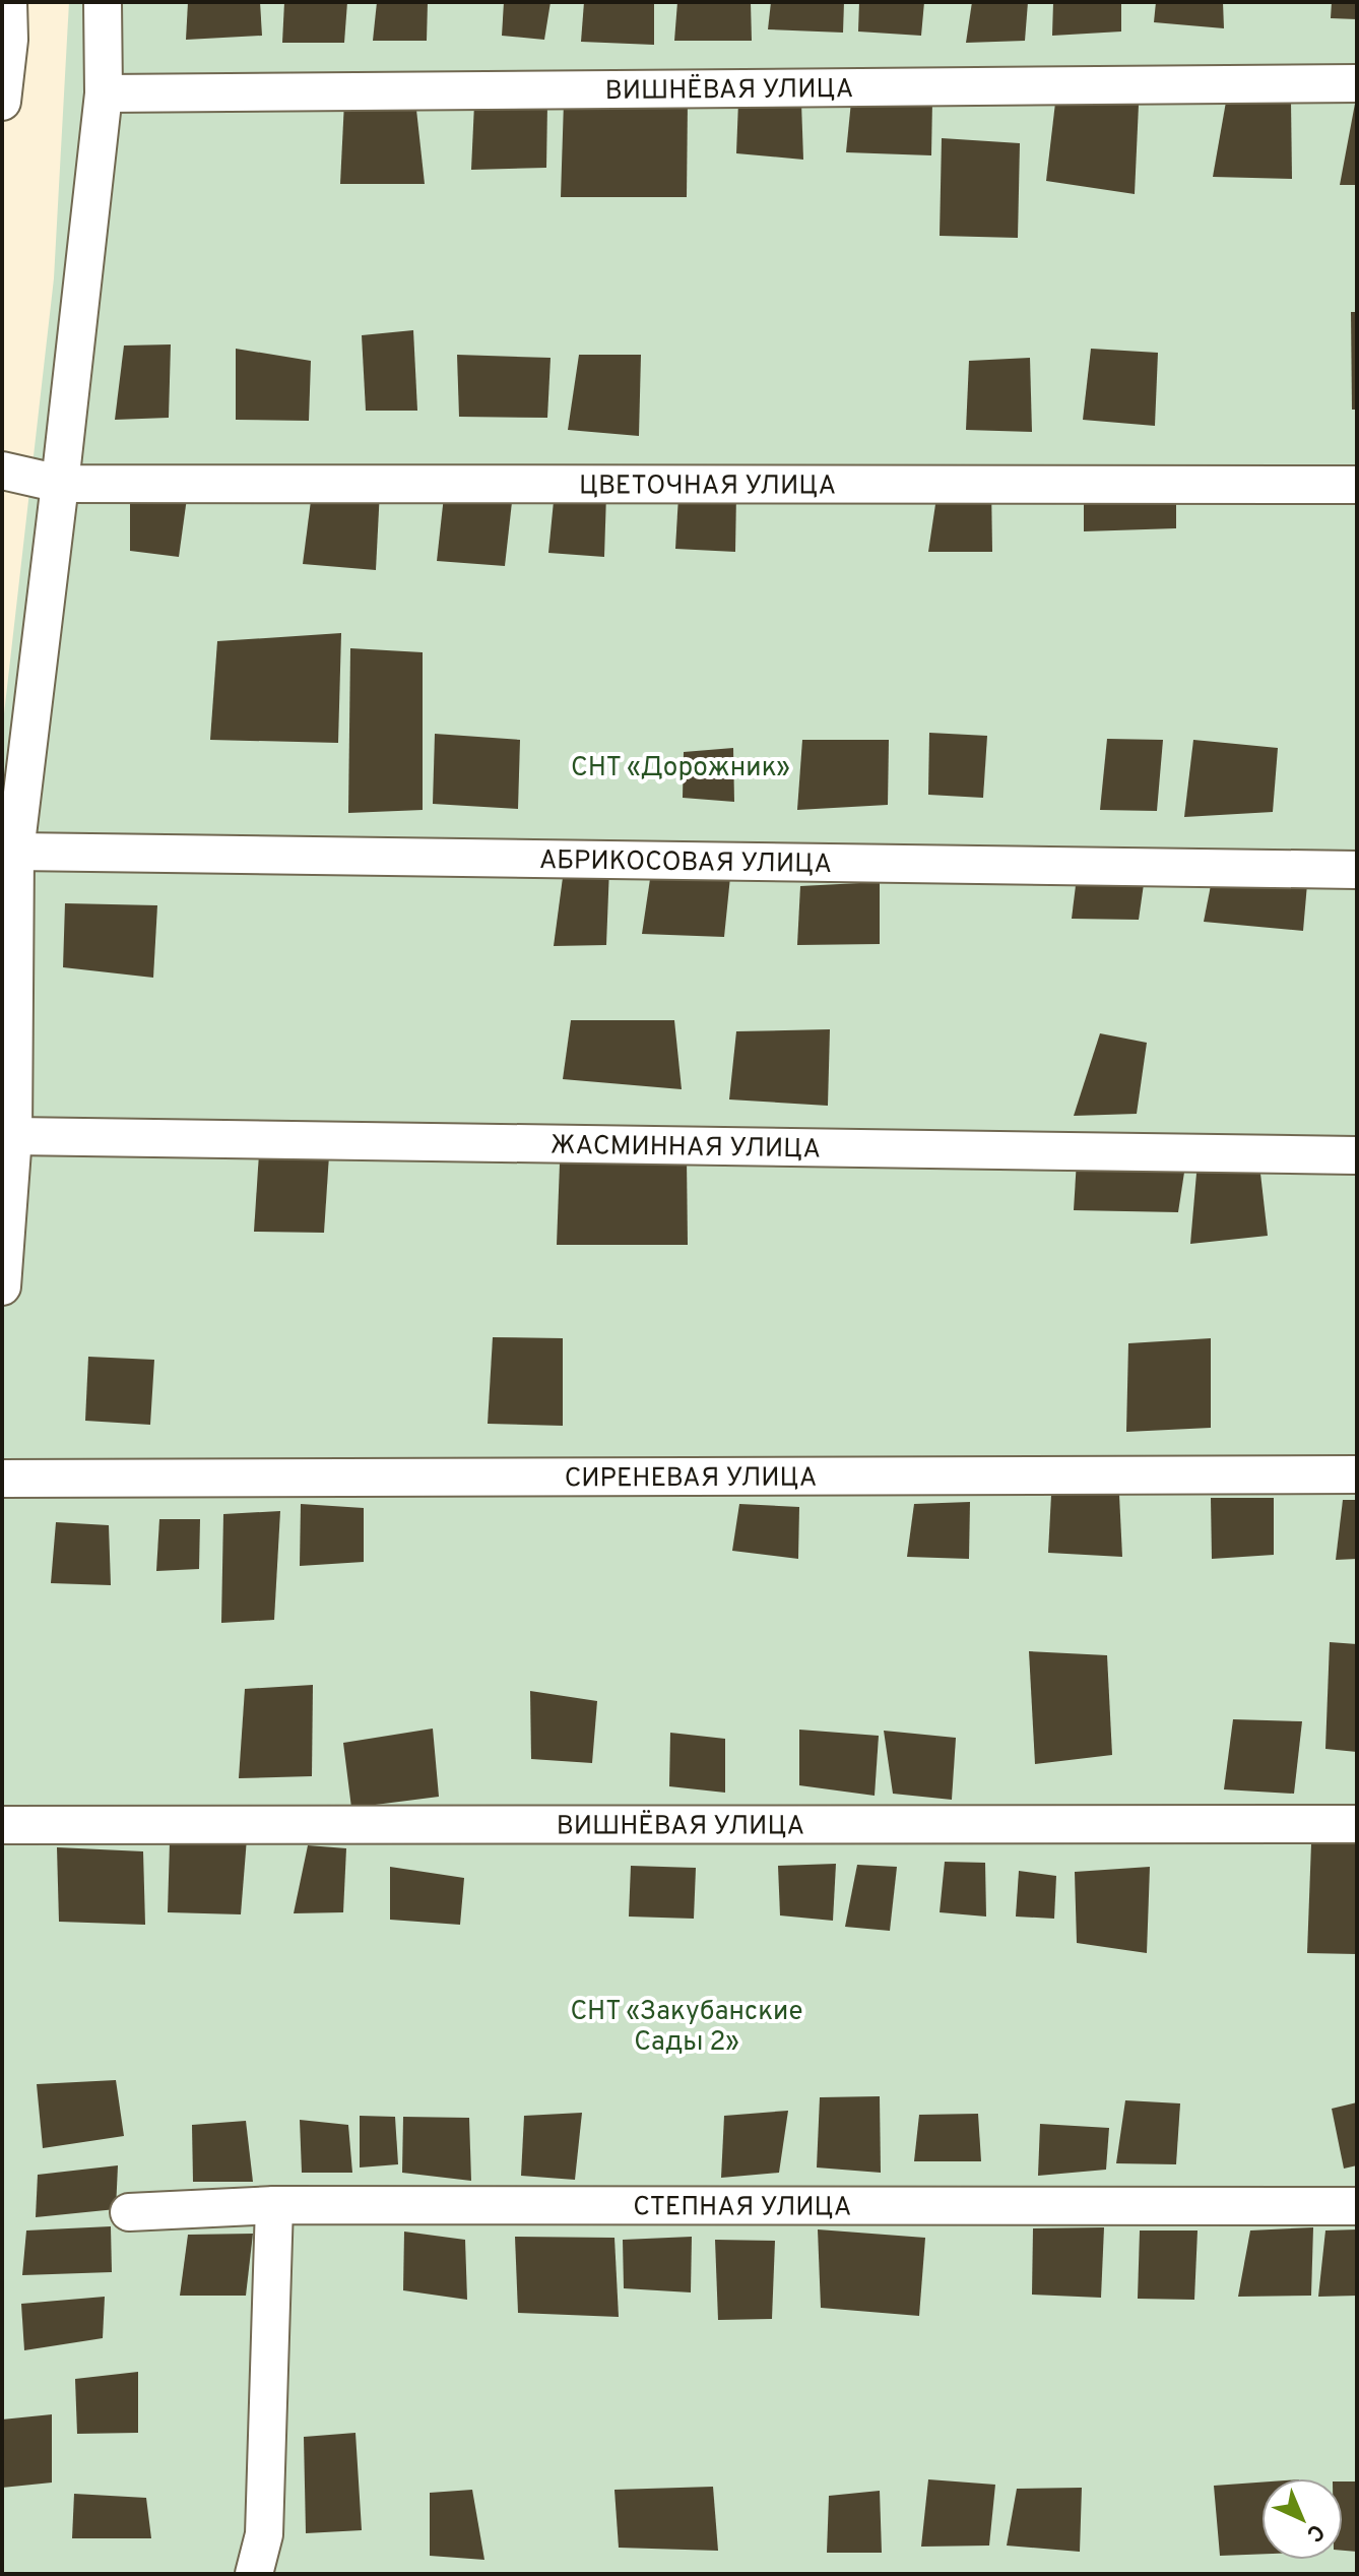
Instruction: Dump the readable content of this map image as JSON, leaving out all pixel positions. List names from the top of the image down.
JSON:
{
  "streets": {
    "street": [
      "ВИШНЁВАЯ УЛИЦА",
      "ЦВЕТОЧНАЯ УЛИЦА",
      "АБРИКОСОВАЯ УЛИЦА",
      "ЖАСМИННАЯ УЛИЦА",
      "СИРЕНЕВАЯ УЛИЦА",
      "СТЕПНАЯ УЛИЦА"
    ]
  },
  "parks": ["СНТ «Дорожник»", "СНТ «Закубанские Сады 2»"],
  "north": "bottom right"
}
